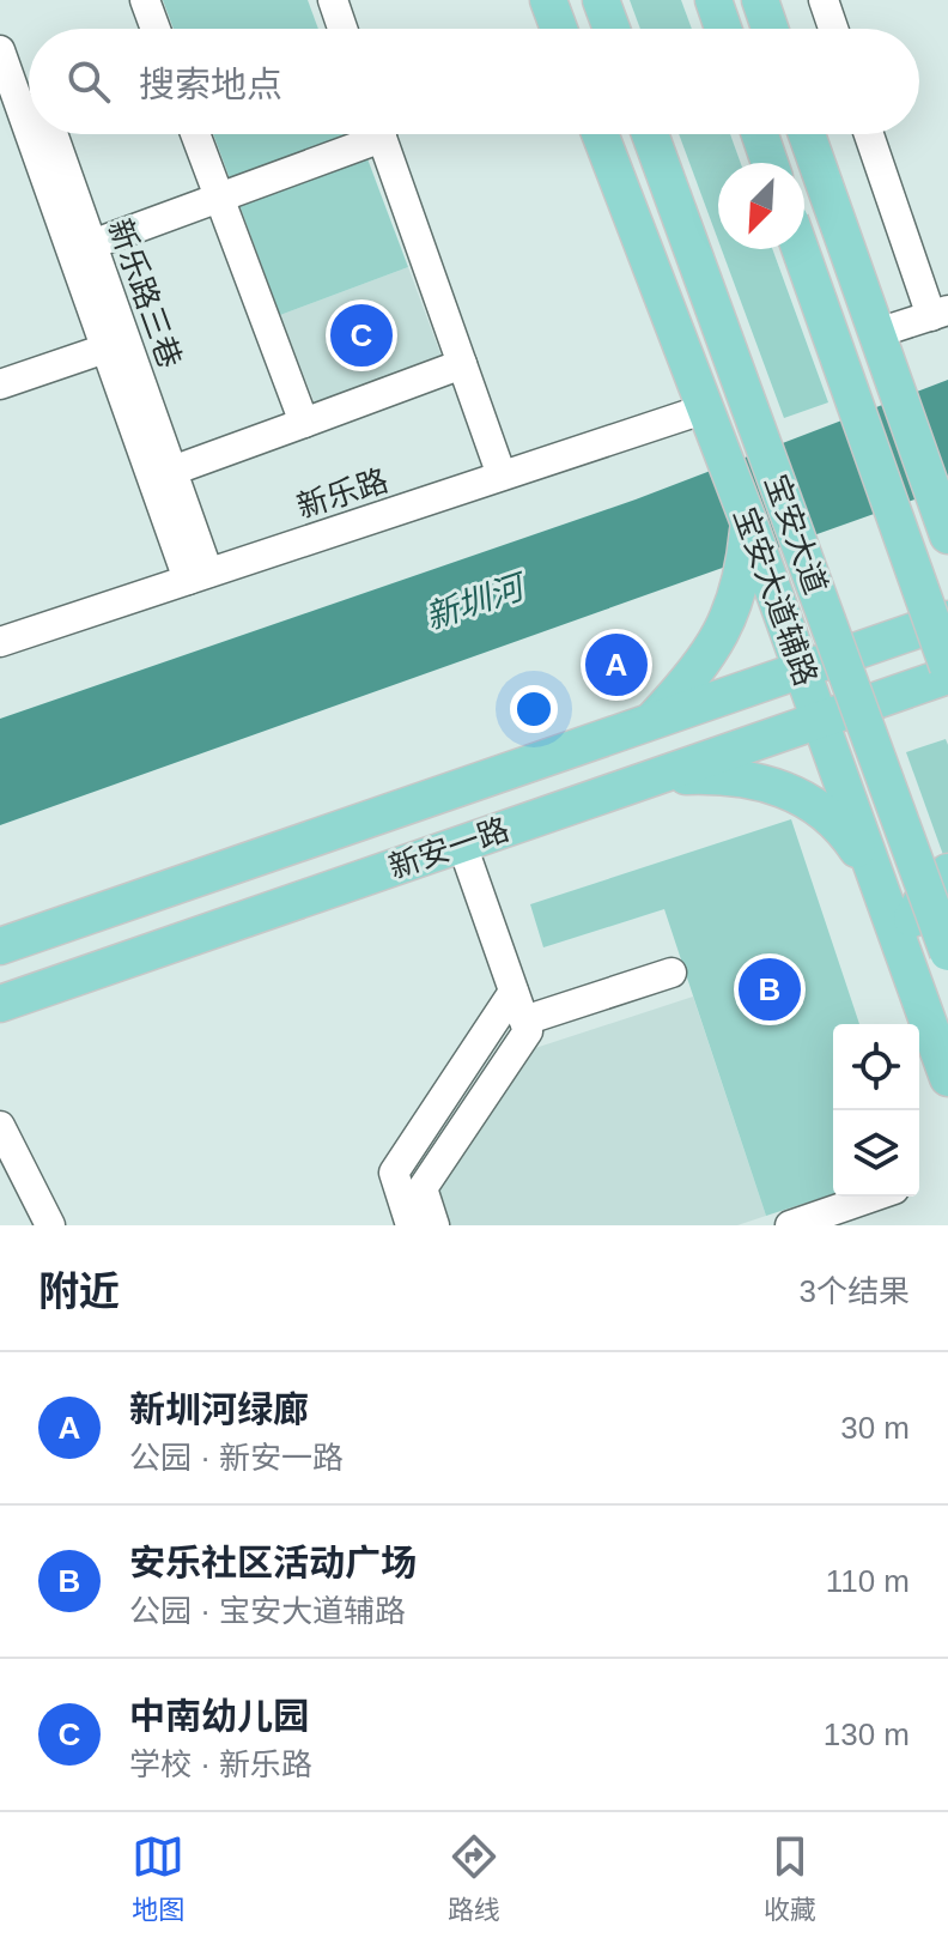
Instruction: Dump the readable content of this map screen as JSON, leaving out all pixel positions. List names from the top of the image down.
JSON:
{
  "streets": {
    "main road": ["宝安大道", "宝安大道辅路", "新安一路"],
    "street": ["新乐路三巷", "新乐路"]
  },
  "crossings": [
    ["新乐路三巷", "新乐路"],
    ["新乐路", "宝安大道辅路"],
    ["宝安大道辅路", "新安一路"]
  ],
  "water": ["新圳河"],
  "north": "bottom left",
  "page": {
    "search": "搜索地点",
    "pins": ["C", "A", "B"],
    "heading": ["附近", "3个结果"],
    "list": [
      {
        "mark": "A",
        "name": "新圳河绿廊",
        "note": "公园 · 新安一路",
        "value": "30 m"
      },
      {
        "mark": "B",
        "name": "安乐社区活动广场",
        "note": "公园 · 宝安大道辅路",
        "value": "110 m"
      },
      {
        "mark": "C",
        "name": "中南幼儿园",
        "note": "学校 · 新乐路",
        "value": "130 m"
      }
    ],
    "nav": ["地图", "路线", "收藏"]
  }
}
